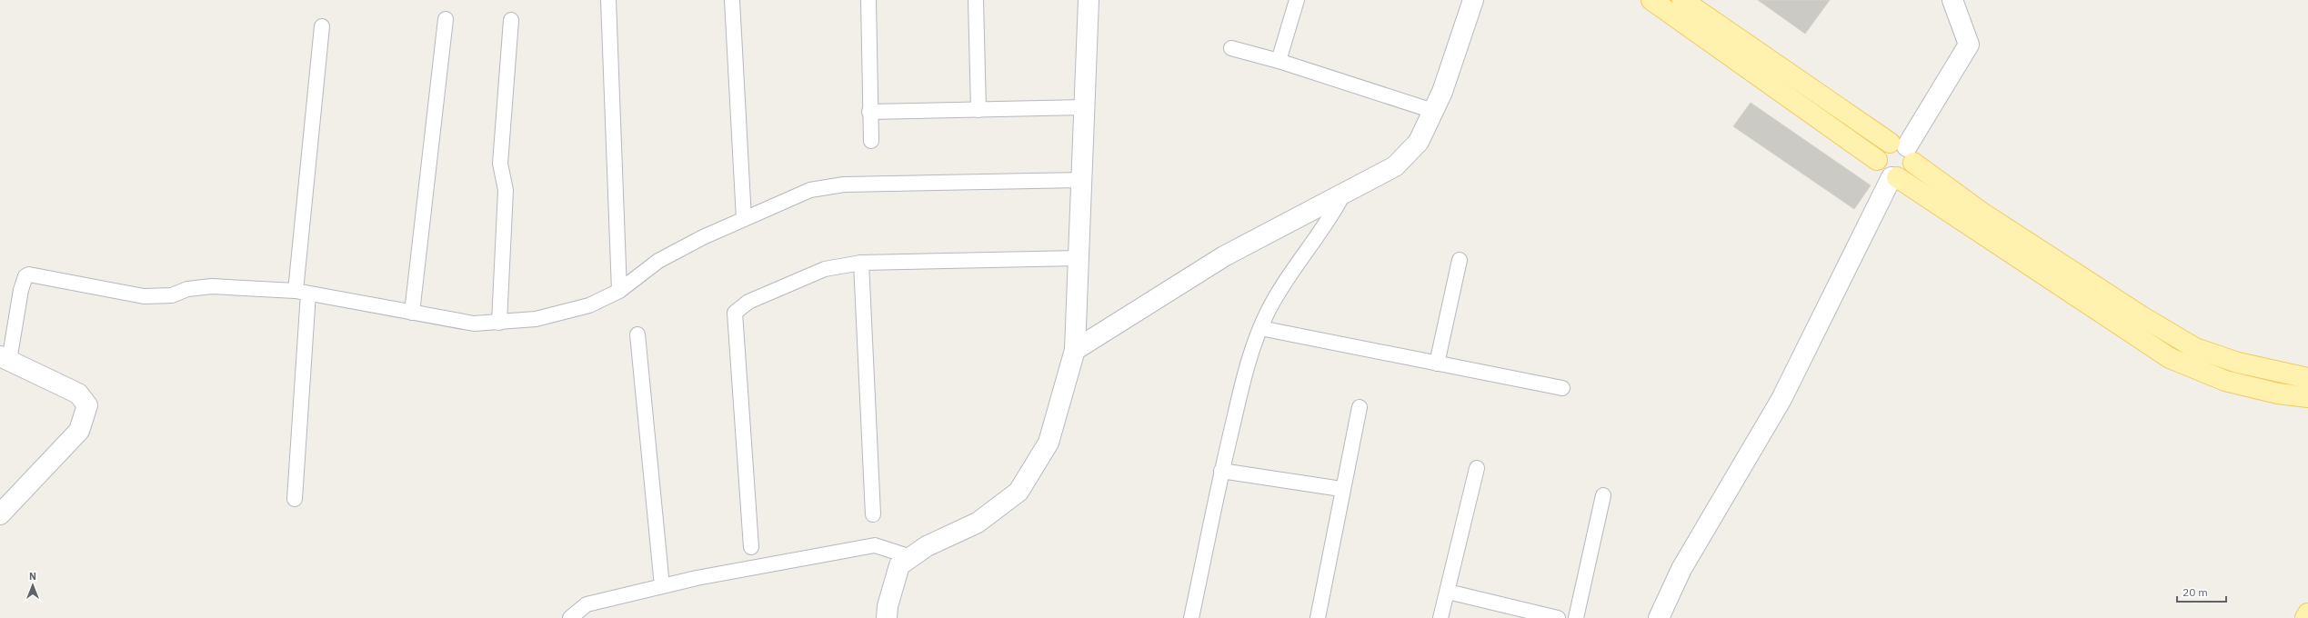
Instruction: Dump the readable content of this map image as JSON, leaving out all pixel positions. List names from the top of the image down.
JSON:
{
  "scale_bar": "20 m",
  "north": "top"
}
